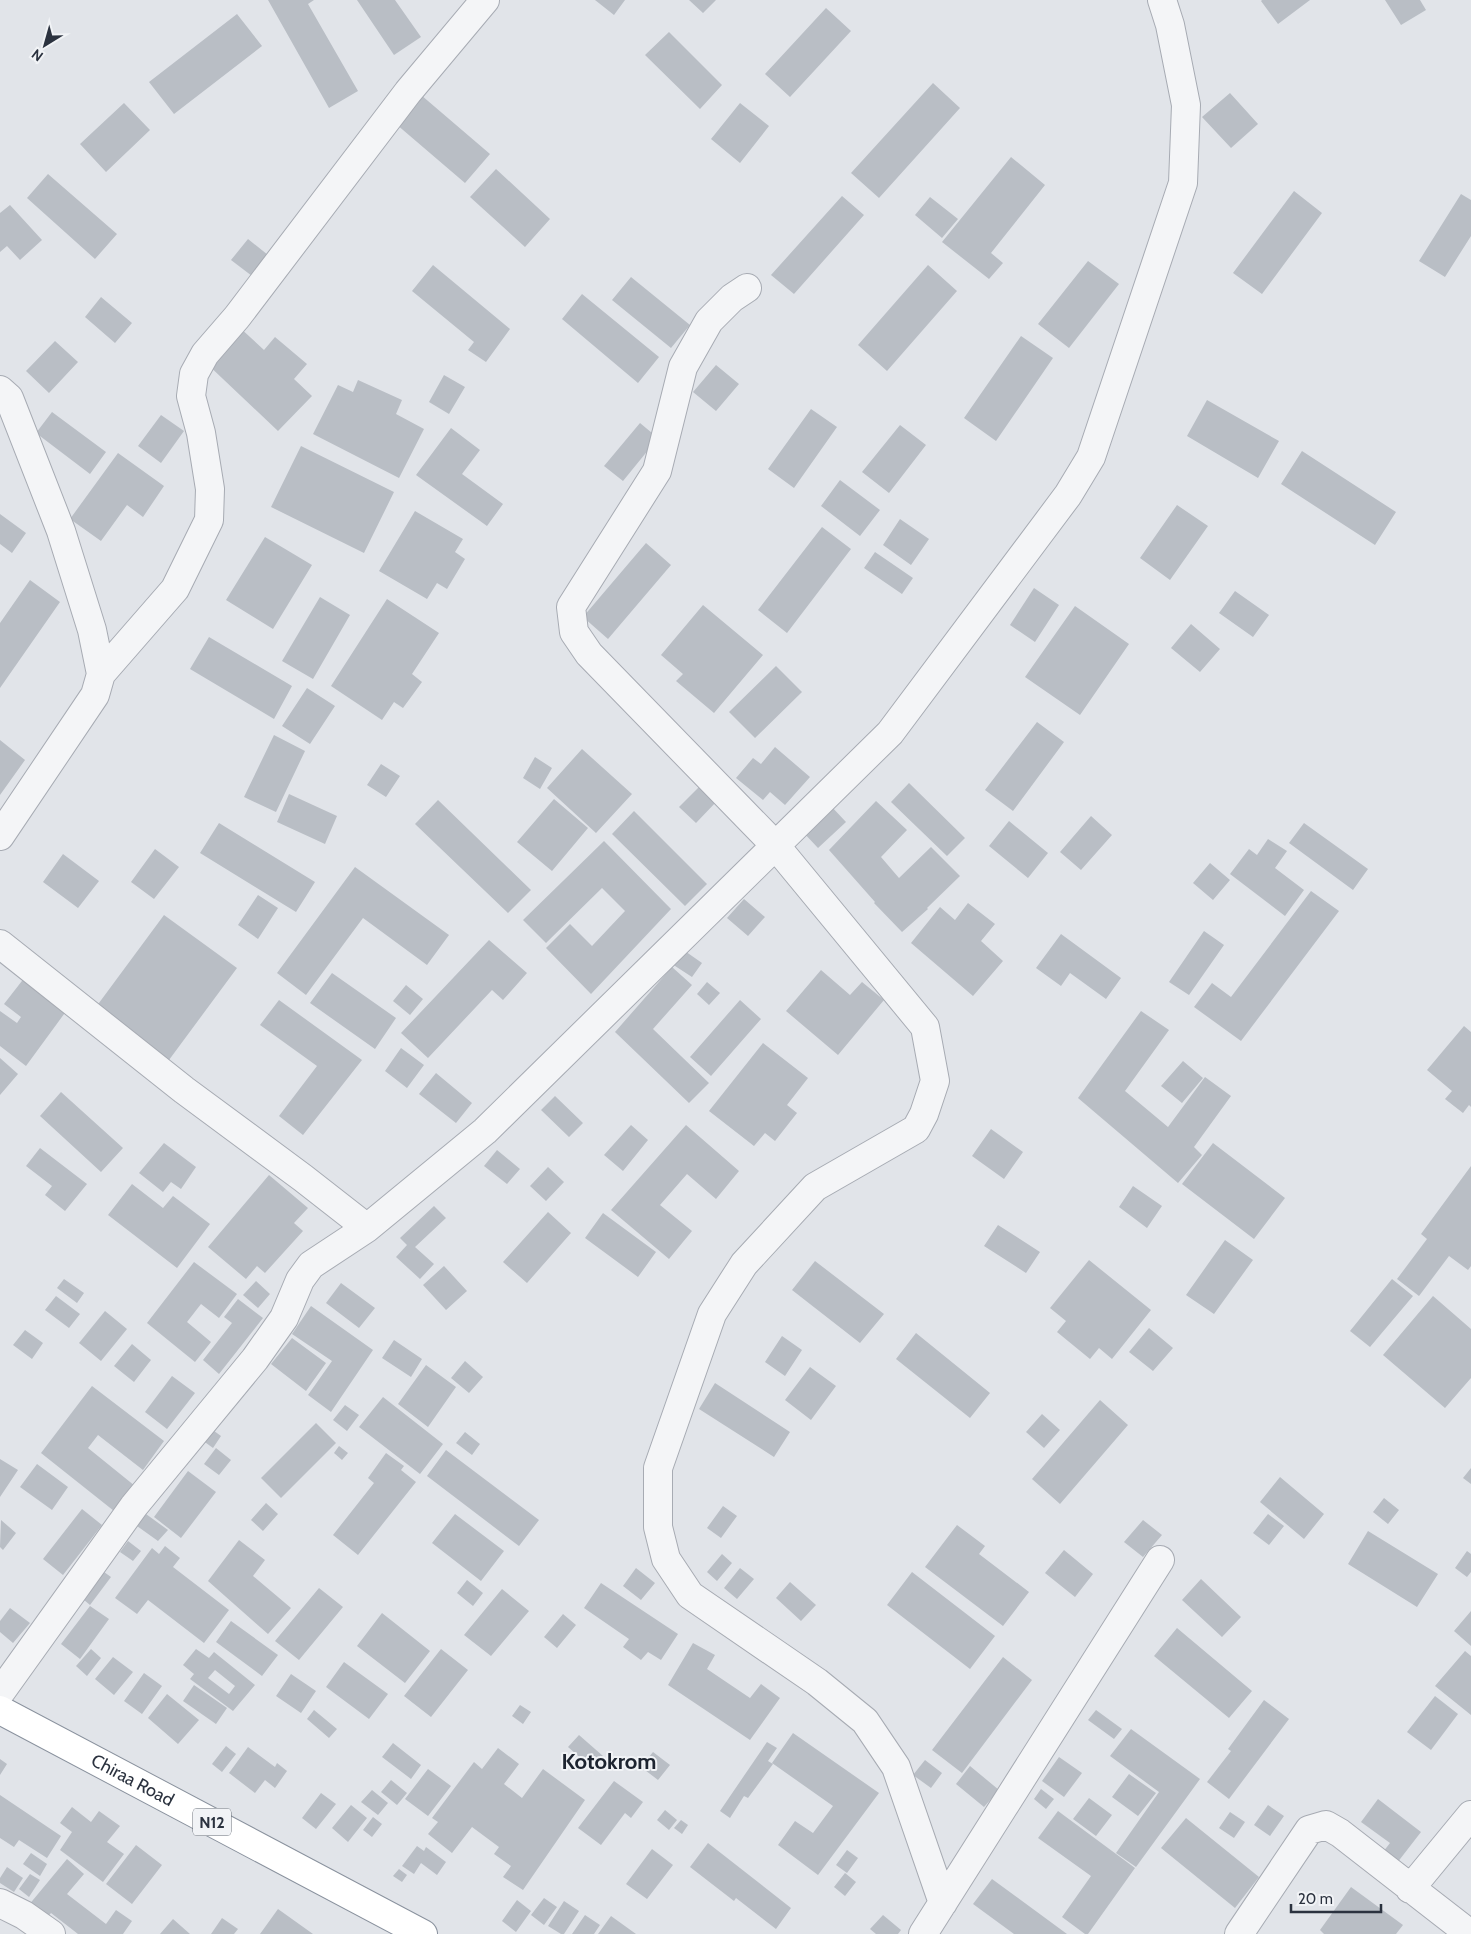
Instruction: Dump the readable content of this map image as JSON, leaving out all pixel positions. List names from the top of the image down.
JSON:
{
  "streets": {
    "highway": ["Chiraa Road", "N12"]
  },
  "districts": ["Kotokrom"],
  "scale_bar": "20 m",
  "north": "bottom left"
}
